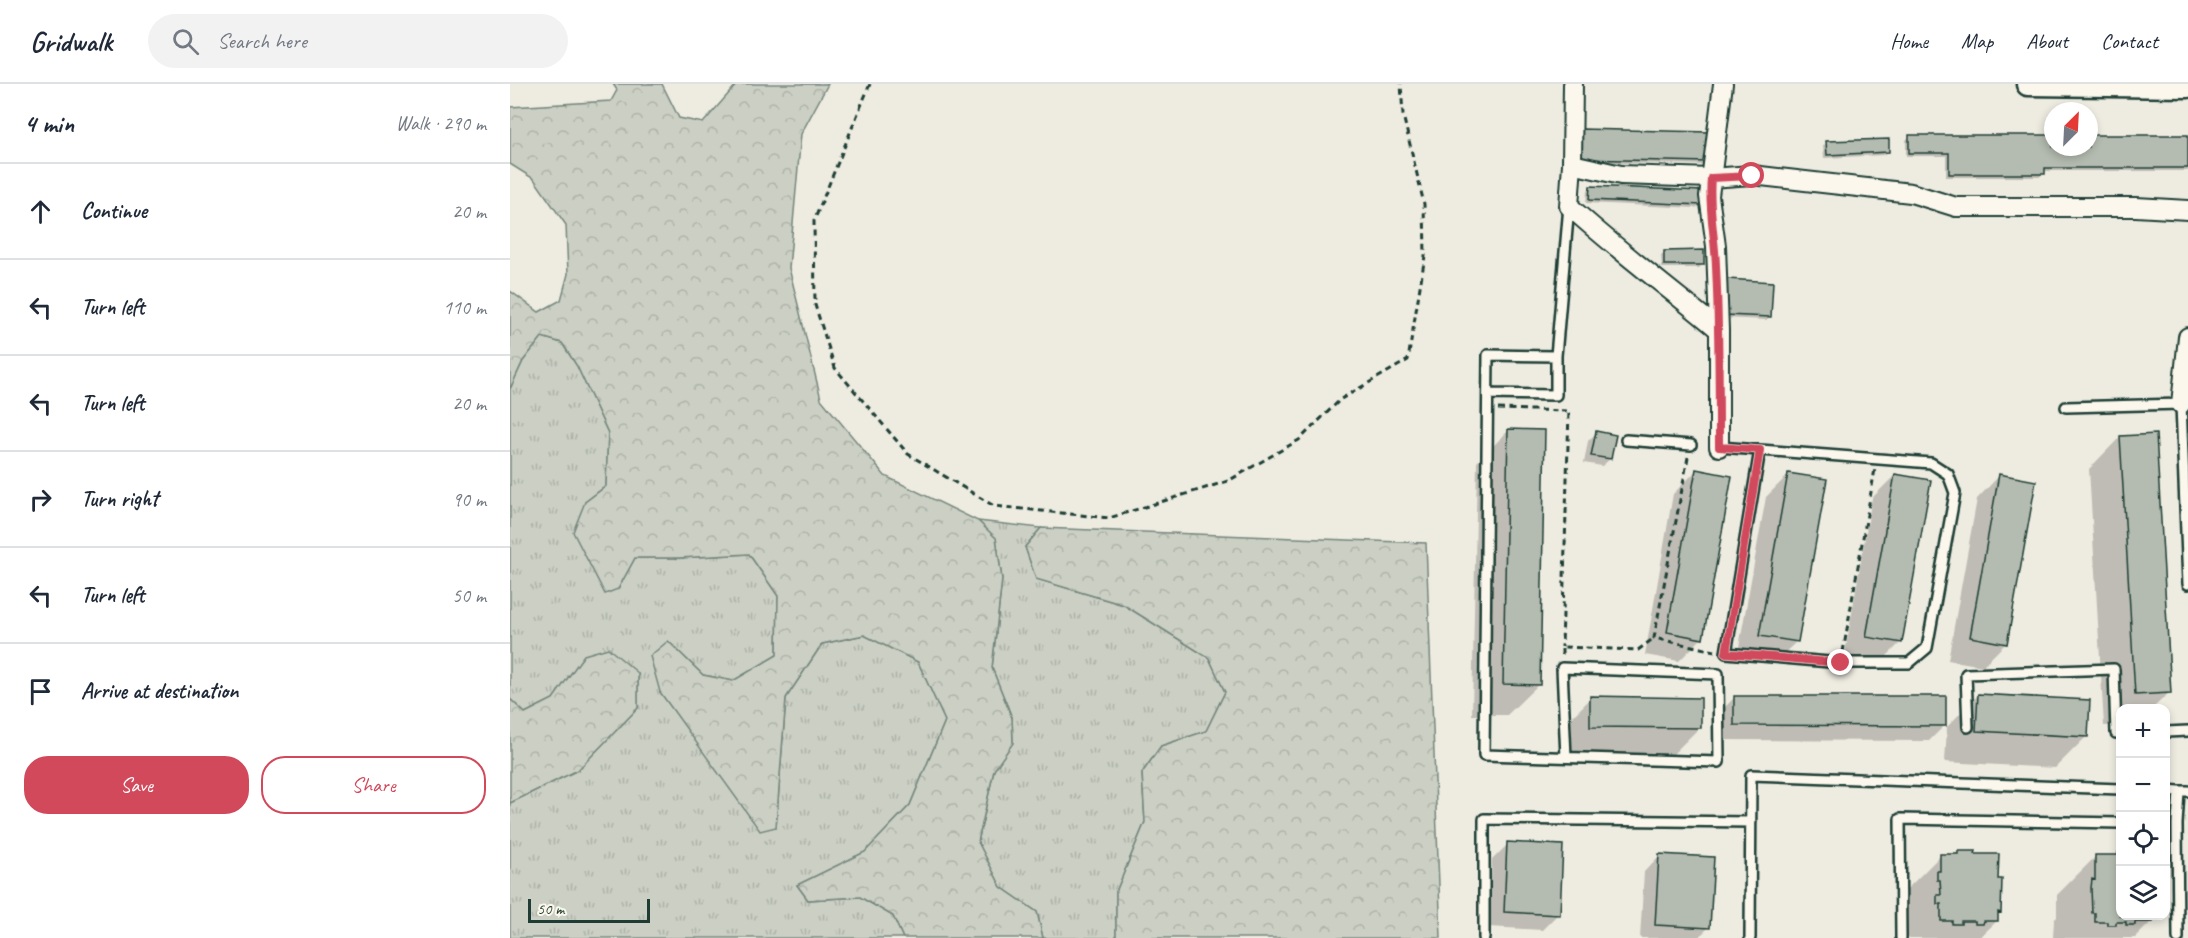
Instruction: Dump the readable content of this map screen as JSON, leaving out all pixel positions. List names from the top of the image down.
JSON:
{
  "scale_bar": "50 m",
  "north": "top right",
  "page": {
    "header": "Gridwalk",
    "search": "Search here",
    "nav": [
      "Home",
      "Map",
      "About",
      "Contact"
    ],
    "heading": ["4 min", "Walk · 290 m"],
    "list": [
      ["Continue", "20 m"],
      ["Turn left", "110 m"],
      ["Turn left", "20 m"],
      ["Turn right", "90 m"],
      ["Turn left", "50 m"],
      "Arrive at destination"
    ],
    "map_buttons": ["+", "−"],
    "buttons": ["Save", "Share"],
    "scale": "50 m"
  }
}
